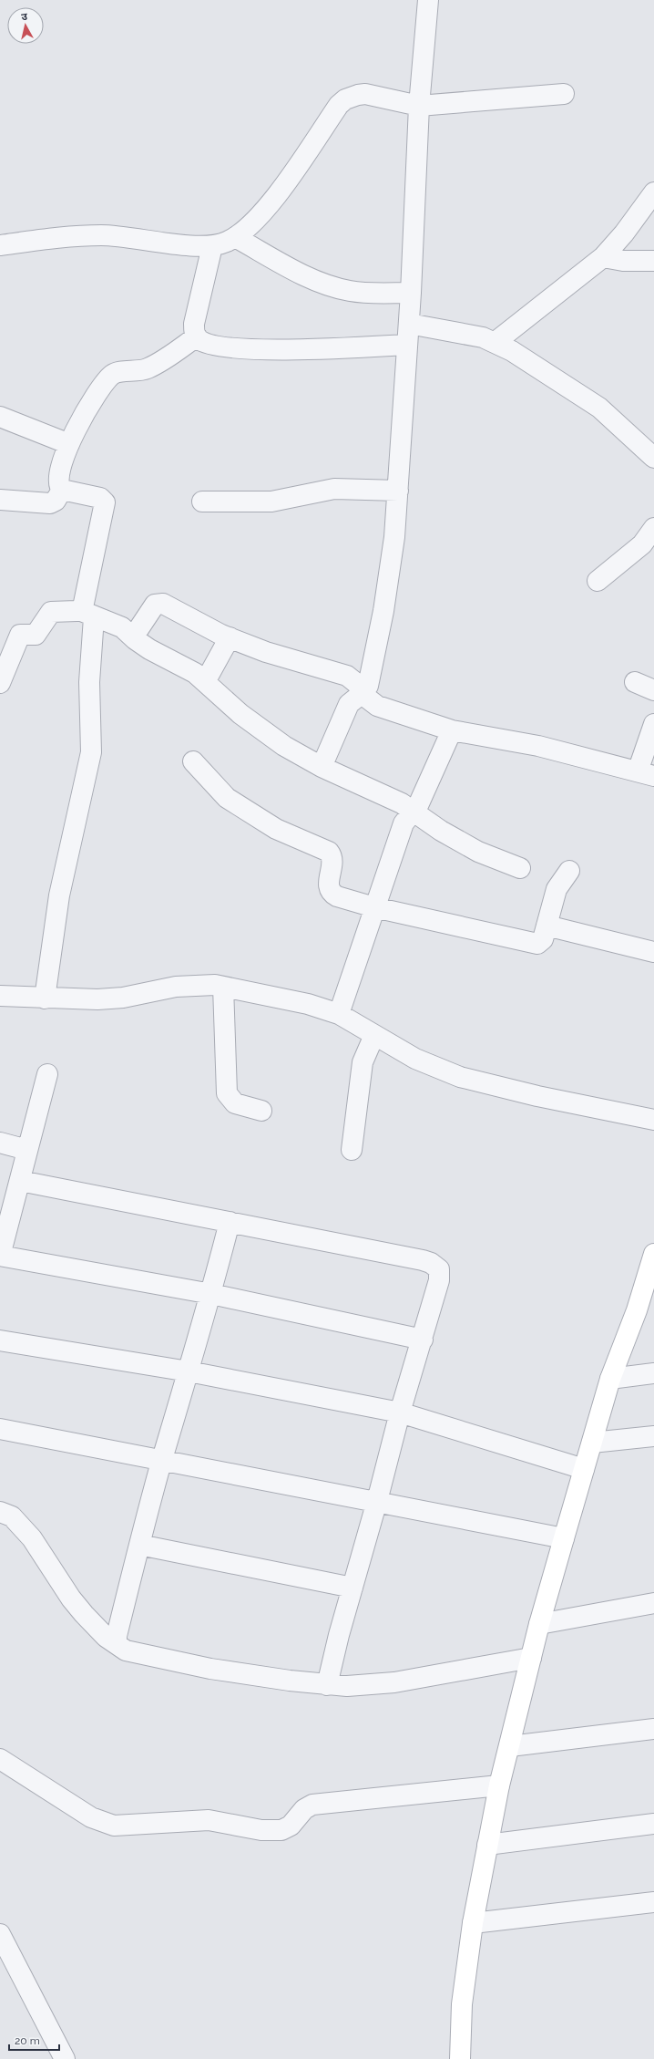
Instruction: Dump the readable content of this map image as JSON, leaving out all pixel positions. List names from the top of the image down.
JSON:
{
  "scale_bar": "20 m",
  "north": "top"
}
